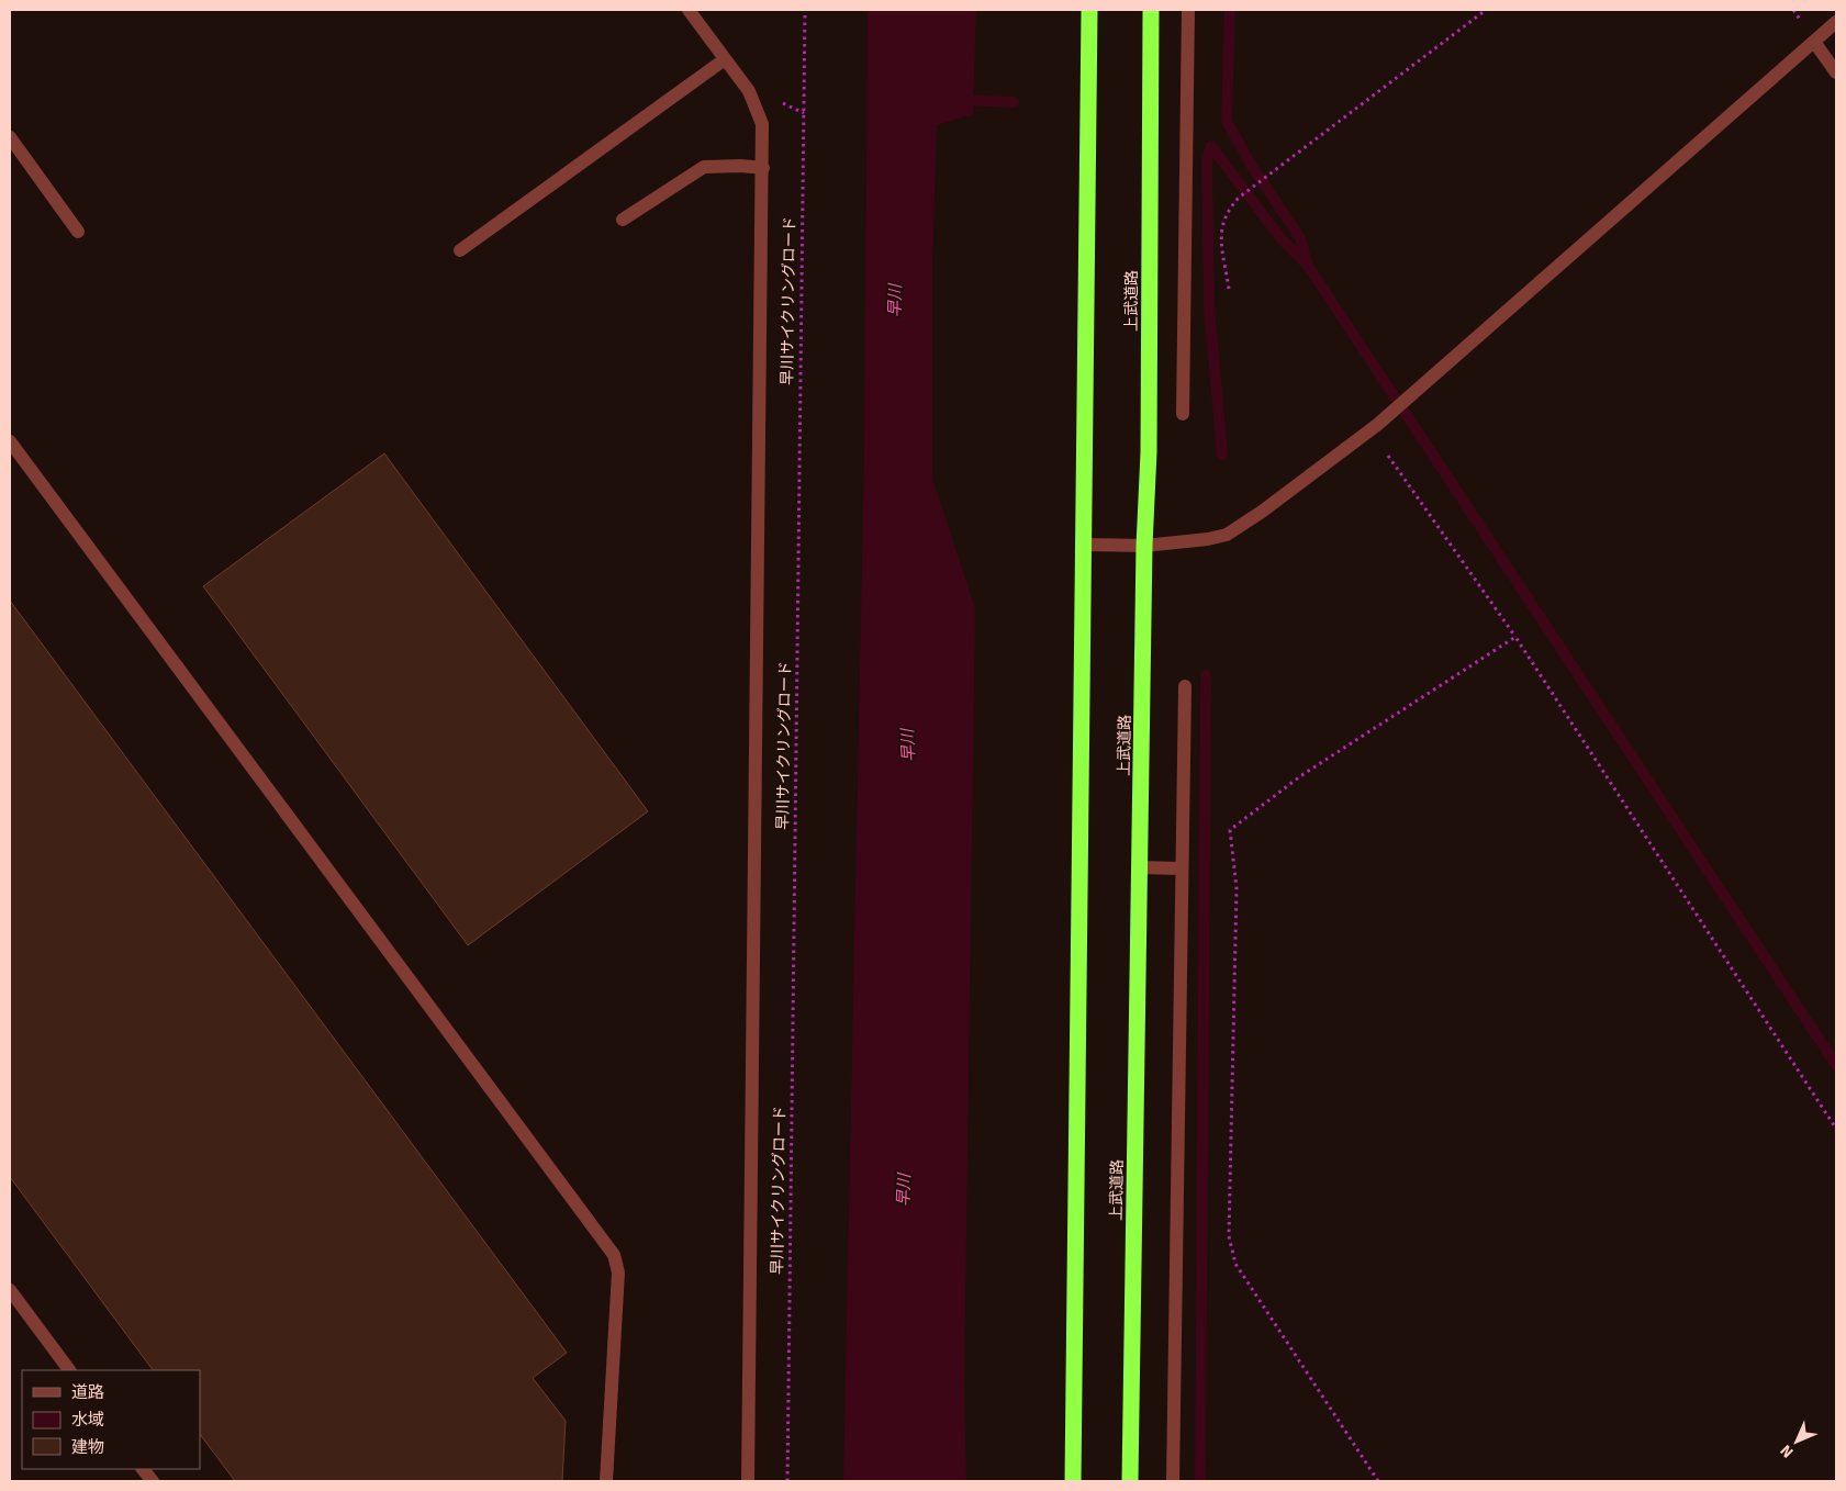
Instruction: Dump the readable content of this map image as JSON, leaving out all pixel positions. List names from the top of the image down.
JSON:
{
  "streets": {
    "highway": ["上武道路"],
    "path": ["早川サイクリングロード"]
  },
  "water": ["早川"],
  "legend": ["道路", "水域", "建物"],
  "north": "bottom left"
}
